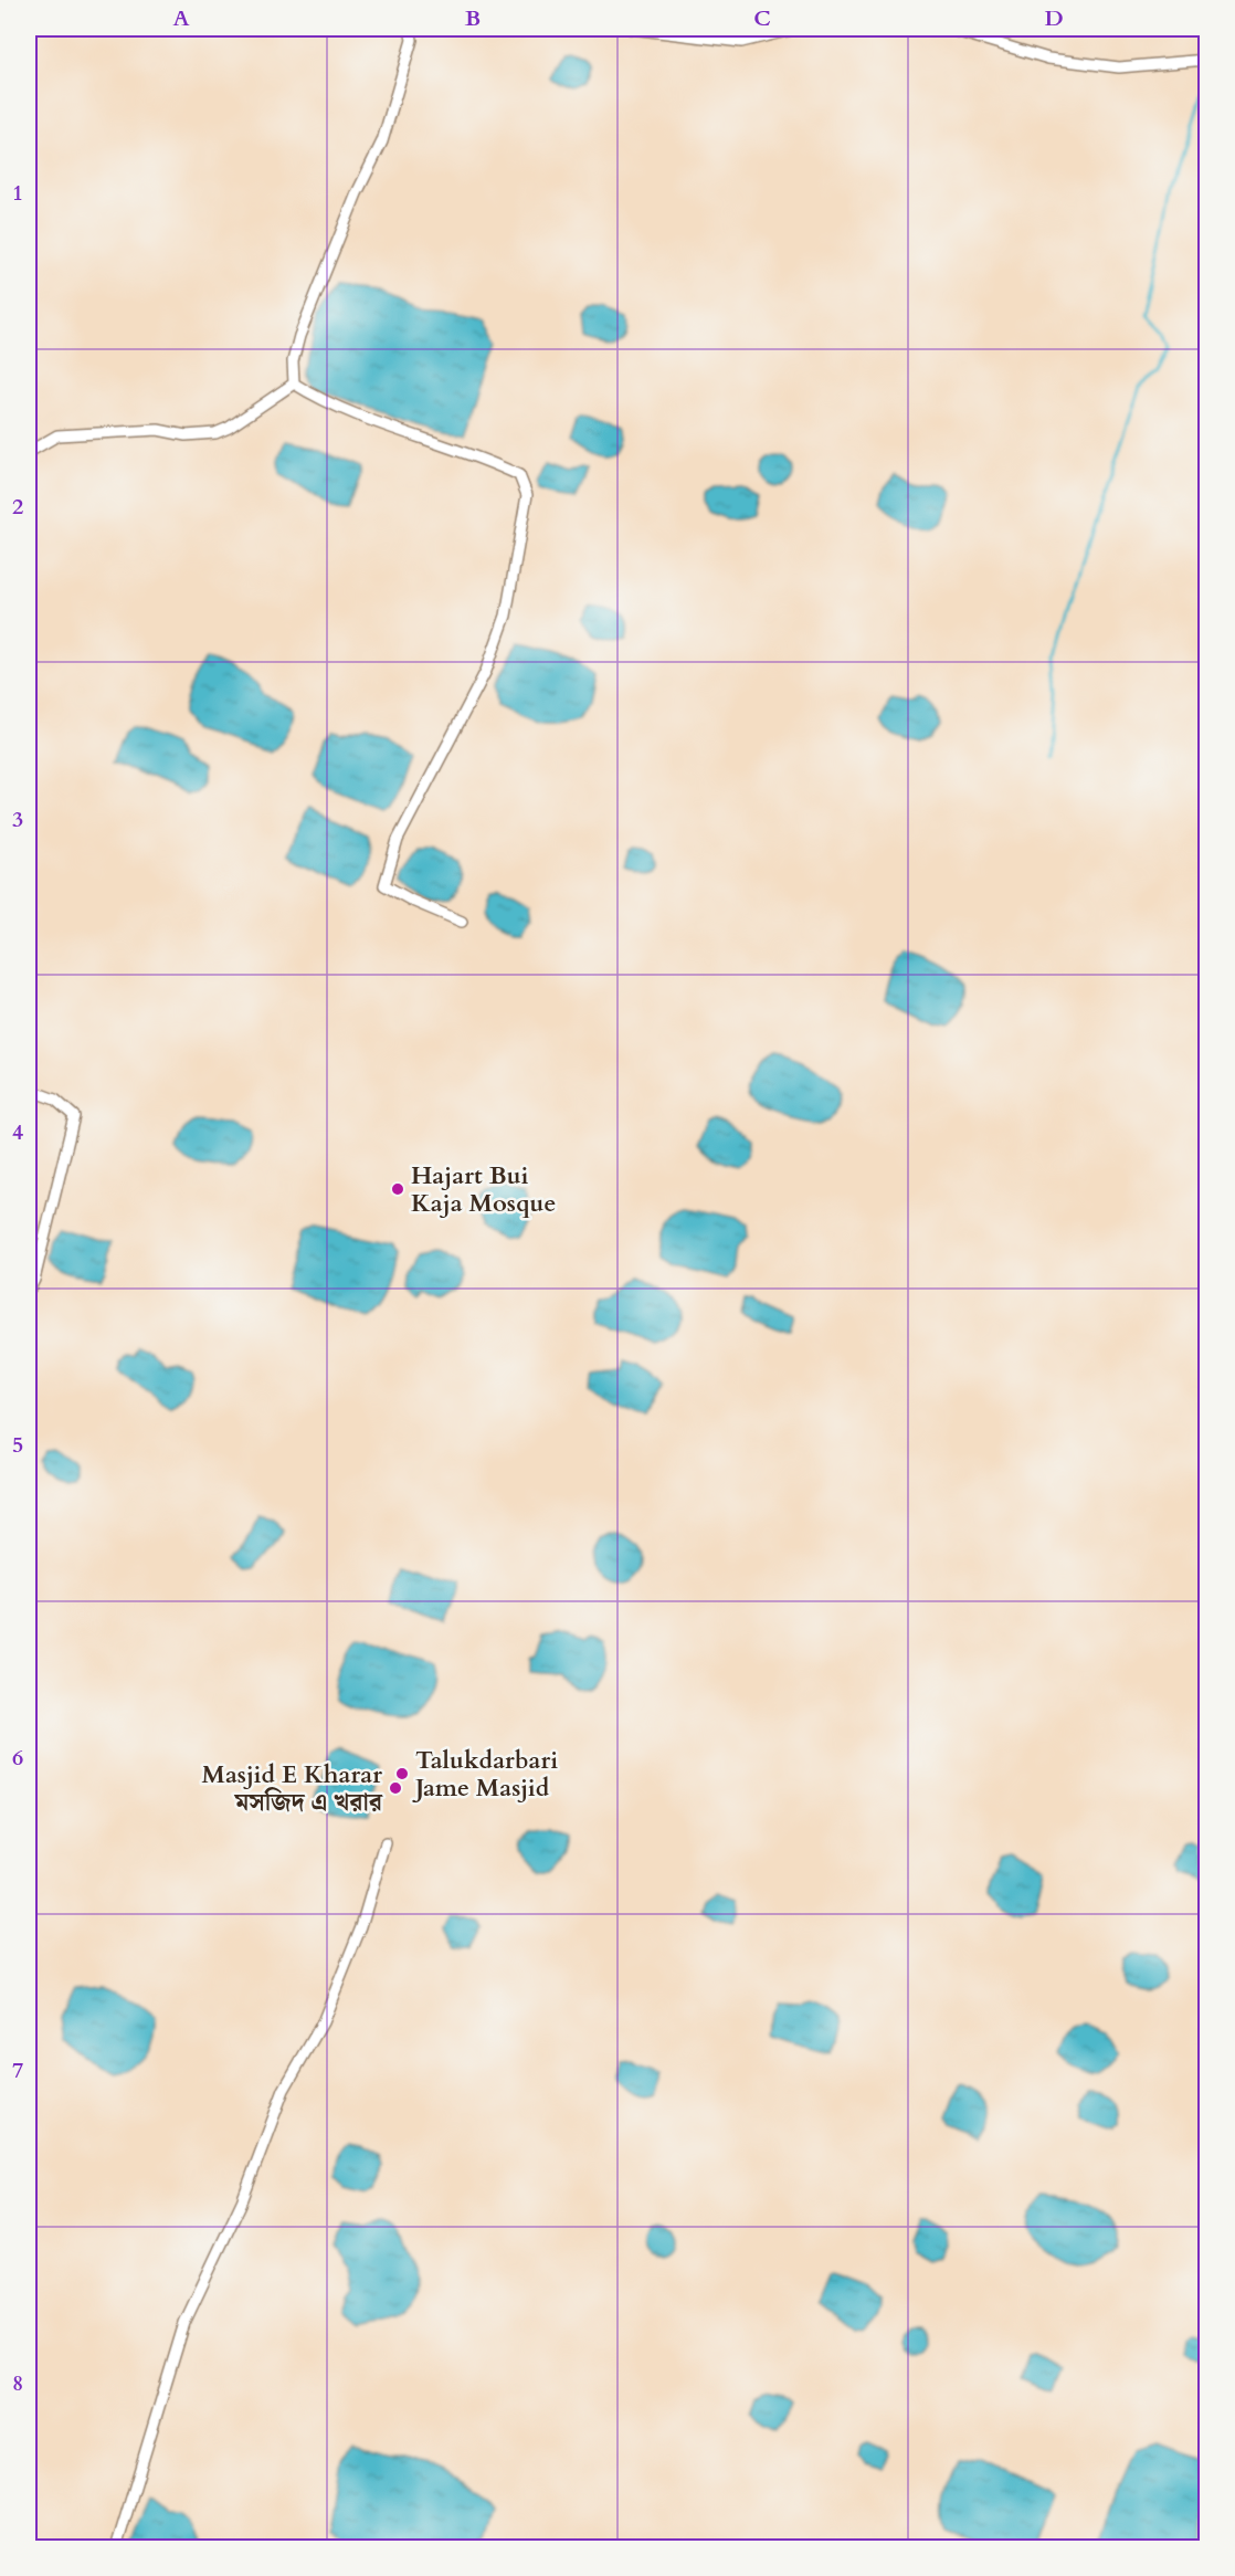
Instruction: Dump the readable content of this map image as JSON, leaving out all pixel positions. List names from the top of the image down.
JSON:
{
  "places": ["Hajart Bui Kaja Mosque", "Talukdarbari Jame Masjid", "Masjid E Kharar মসজিদ এ খরার"],
  "grid": {
    "columns": [
      "A",
      "B",
      "C",
      "D"
    ],
    "rows": [
      "1",
      "2",
      "3",
      "4",
      "5",
      "6",
      "7",
      "8"
    ]
  }
}
